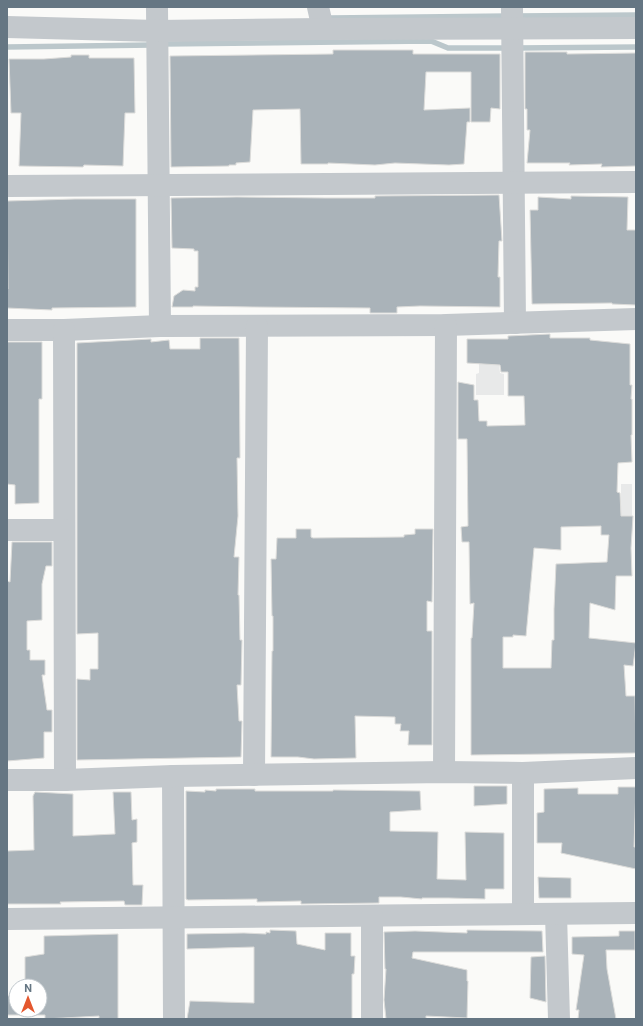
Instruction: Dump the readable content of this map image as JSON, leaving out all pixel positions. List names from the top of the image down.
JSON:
{
  "north": "top"
}
